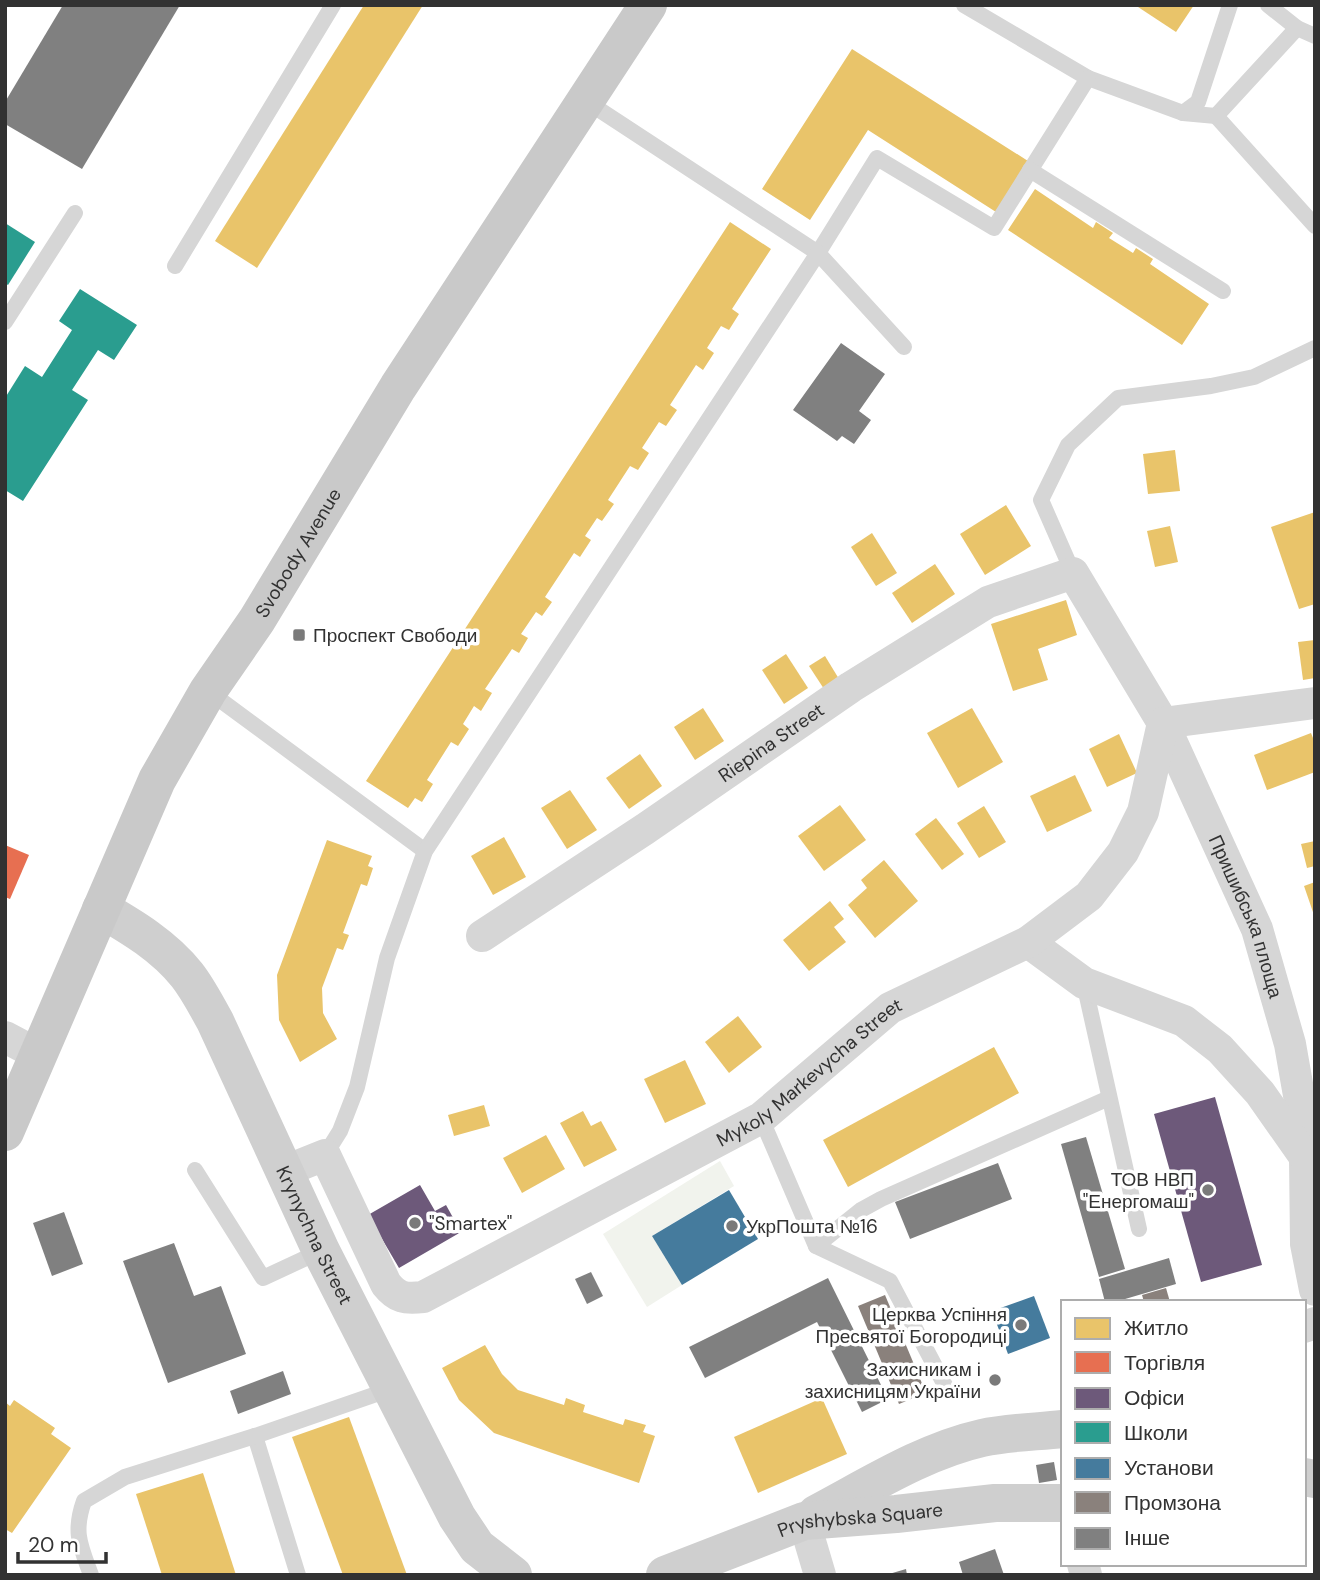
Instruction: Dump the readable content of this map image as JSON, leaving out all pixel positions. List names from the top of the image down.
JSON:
{
  "streets": {
    "main road": ["Svobody Avenue"],
    "street": [
      "Riepina Street",
      "Пришибська площа",
      "Mykoly Markevycha Street",
      "Krynychna Street",
      "Pryshybska Square"
    ]
  },
  "crossings": [
    ["Svobody Avenue", "Krynychna Street"],
    ["Riepina Street", "Пришибська площа"],
    ["Пришибська площа", "Mykoly Markevycha Street"]
  ],
  "places": {
    "transit": ["Проспект Свободи"],
    "other": [
      "ТОВ НВП \"Енергомаш\"",
      "\"Smartex\"",
      "УкрПошта №16",
      "Церква Успіння Пресвятої Богородиці",
      "Захисникам і захисницям України"
    ]
  },
  "legend": [
    "Житло",
    "Торгівля",
    "Офіси",
    "Школи",
    "Установи",
    "Промзона",
    "Інше"
  ],
  "scale_bar": "20 m"
}
